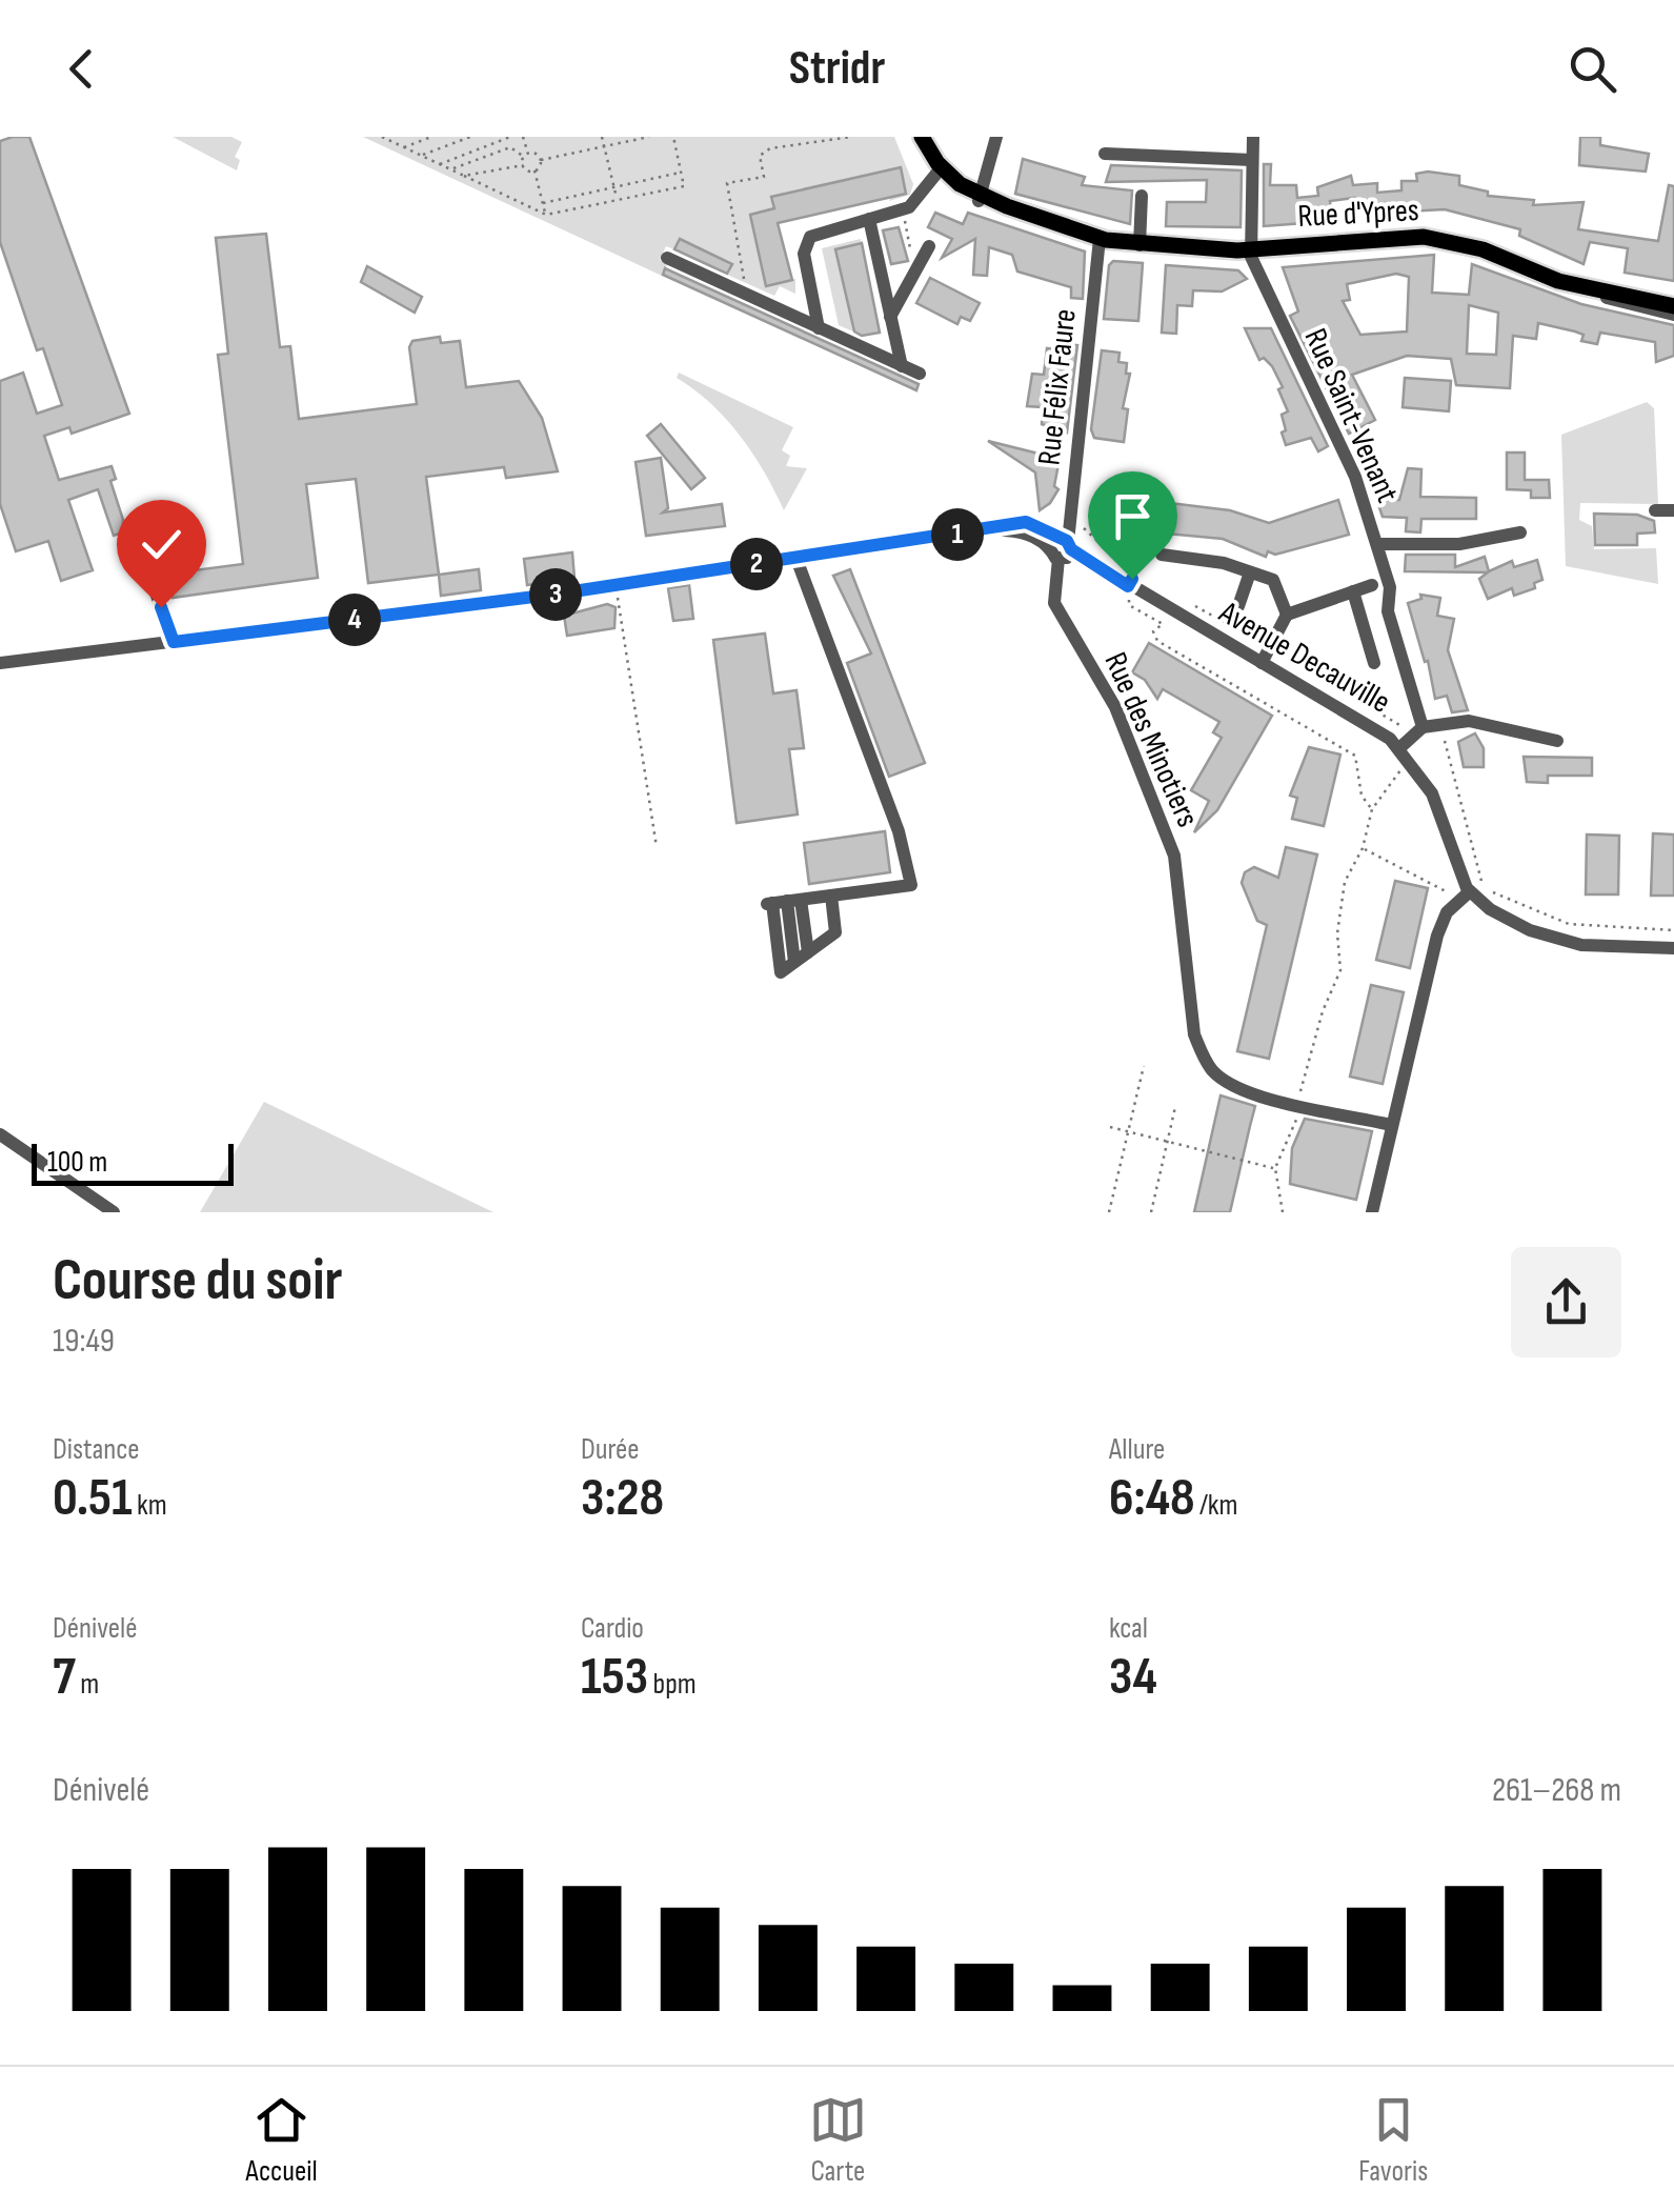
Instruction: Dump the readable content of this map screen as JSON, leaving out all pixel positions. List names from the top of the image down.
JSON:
{
  "streets": {
    "main road": ["Rue d'Ypres"],
    "street": [
      "Rue Félix Faure",
      "Rue Saint-Venant",
      "Avenue Decauville",
      "Rue des Minotiers"
    ]
  },
  "crossings": [
    ["Rue d'Ypres", "Rue Félix Faure"],
    ["Rue d'Ypres", "Rue Saint-Venant"],
    ["Rue Félix Faure", "Avenue Decauville"],
    ["Rue Félix Faure", "Rue des Minotiers"],
    ["Avenue Decauville", "Rue des Minotiers"]
  ],
  "scale_bar": "100 m",
  "page": {
    "header": "Stridr",
    "pins": [
      "1",
      "2",
      "3",
      "4"
    ],
    "scale": "100 m",
    "heading": ["Course du soir", "19:49"],
    "stats": [
      ["Distance", "0.51 km"],
      ["Durée", "3:28"],
      ["Allure", "6:48 /km"],
      ["Dénivelé", "7 m"],
      ["Cardio", "153 bpm"],
      ["kcal", "34"]
    ],
    "chart": ["Dénivelé", "261–268 m"],
    "tabs": ["Accueil", "Carte", "Favoris"]
  }
}
